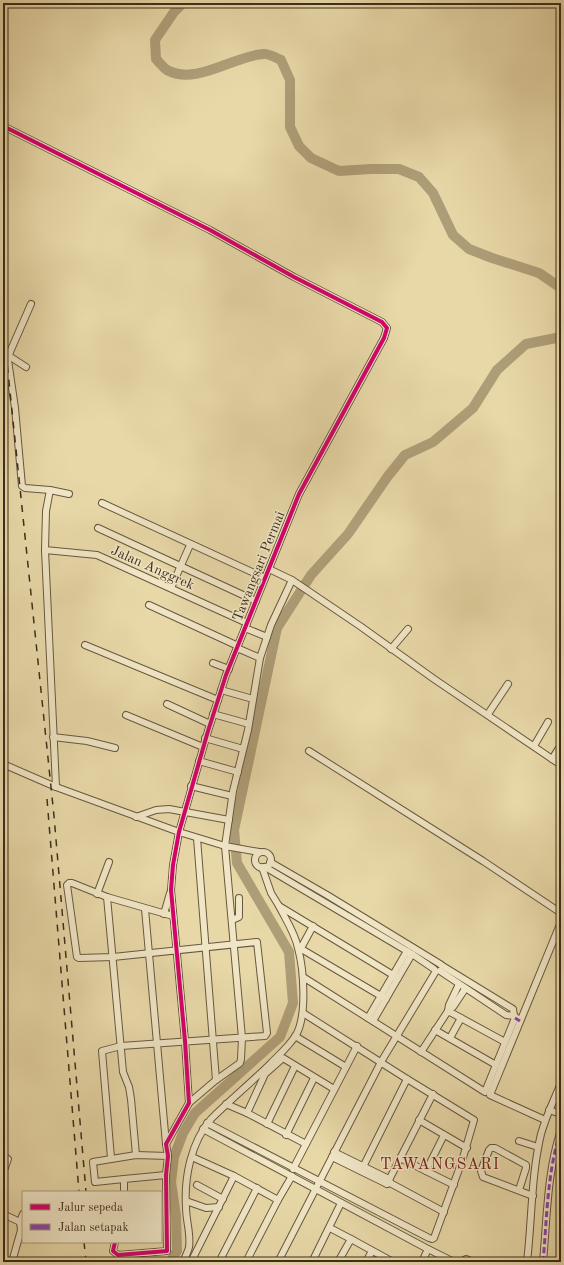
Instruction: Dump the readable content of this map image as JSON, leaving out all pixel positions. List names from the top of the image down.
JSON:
{
  "streets": {
    "street": ["Tawangsari Permai", "Jalan Anggrek"]
  },
  "crossings": [
    ["Tawangsari Permai", "Jalan Anggrek"]
  ],
  "districts": ["TAWANGSARI"],
  "legend": ["Jalur sepeda", "Jalan setapak"]
}
